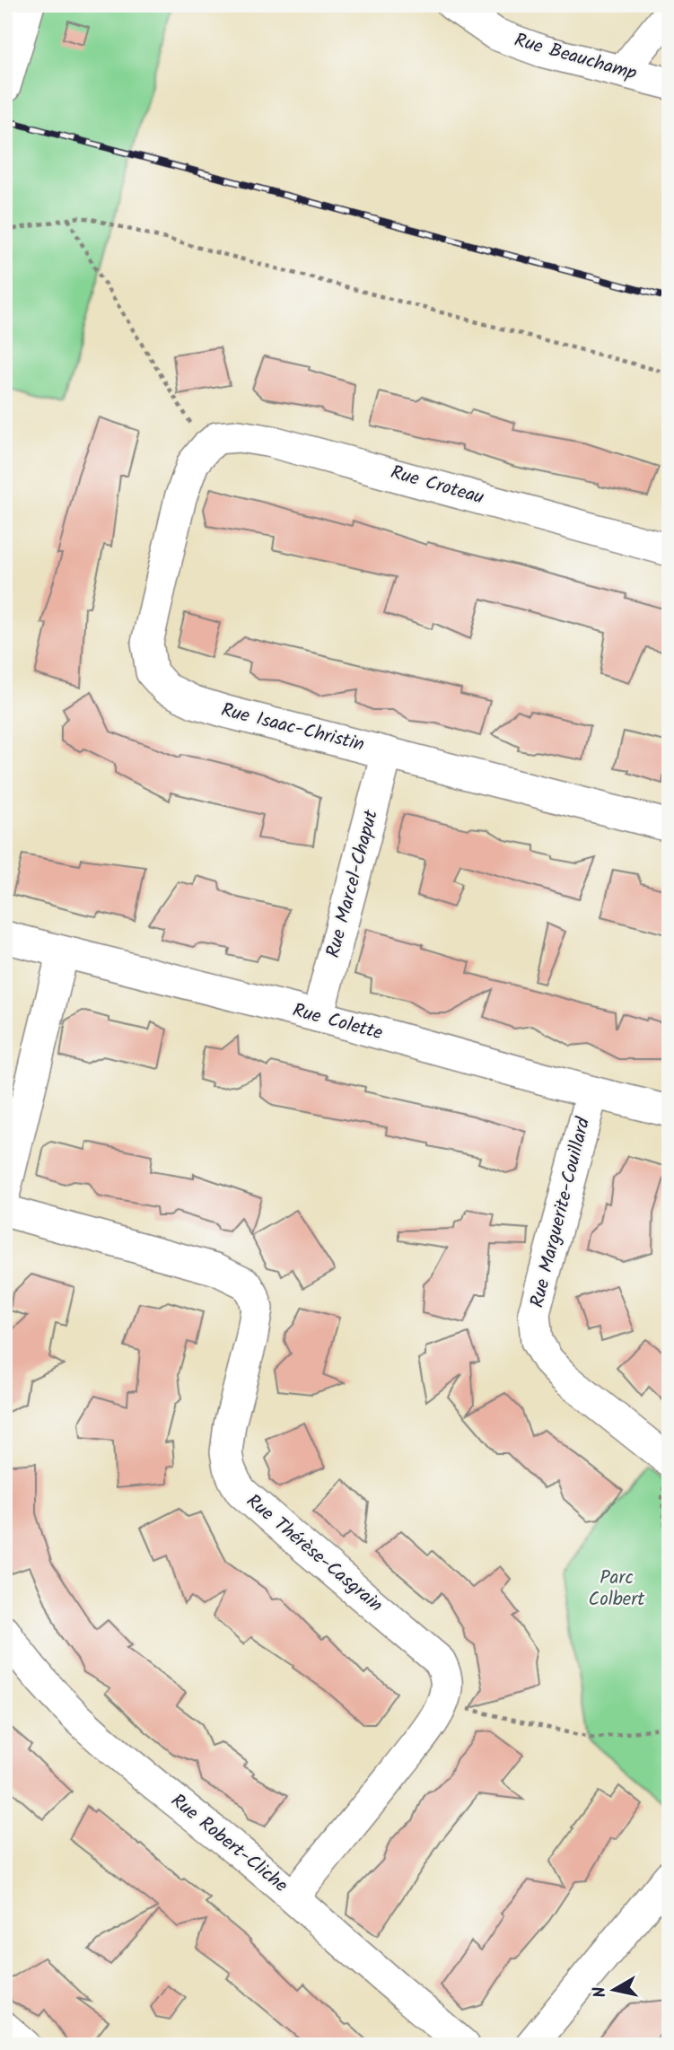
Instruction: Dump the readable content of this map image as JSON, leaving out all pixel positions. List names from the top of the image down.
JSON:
{
  "streets": {
    "street": [
      "Rue Beauchamp",
      "Rue Croteau",
      "Rue Isaac-Christin",
      "Rue Marcel-Chaput",
      "Rue Colette",
      "Rue Marguerite-Couillard",
      "Rue Thérèse-Casgrain",
      "Rue Robert-Cliche"
    ]
  },
  "crossings": [
    ["Rue Croteau", "Rue Isaac-Christin"],
    ["Rue Isaac-Christin", "Rue Marcel-Chaput"],
    ["Rue Marcel-Chaput", "Rue Colette"],
    ["Rue Colette", "Rue Marguerite-Couillard"],
    ["Rue Thérèse-Casgrain", "Rue Robert-Cliche"]
  ],
  "parks": ["Parc Colbert"],
  "north": "left"
}
